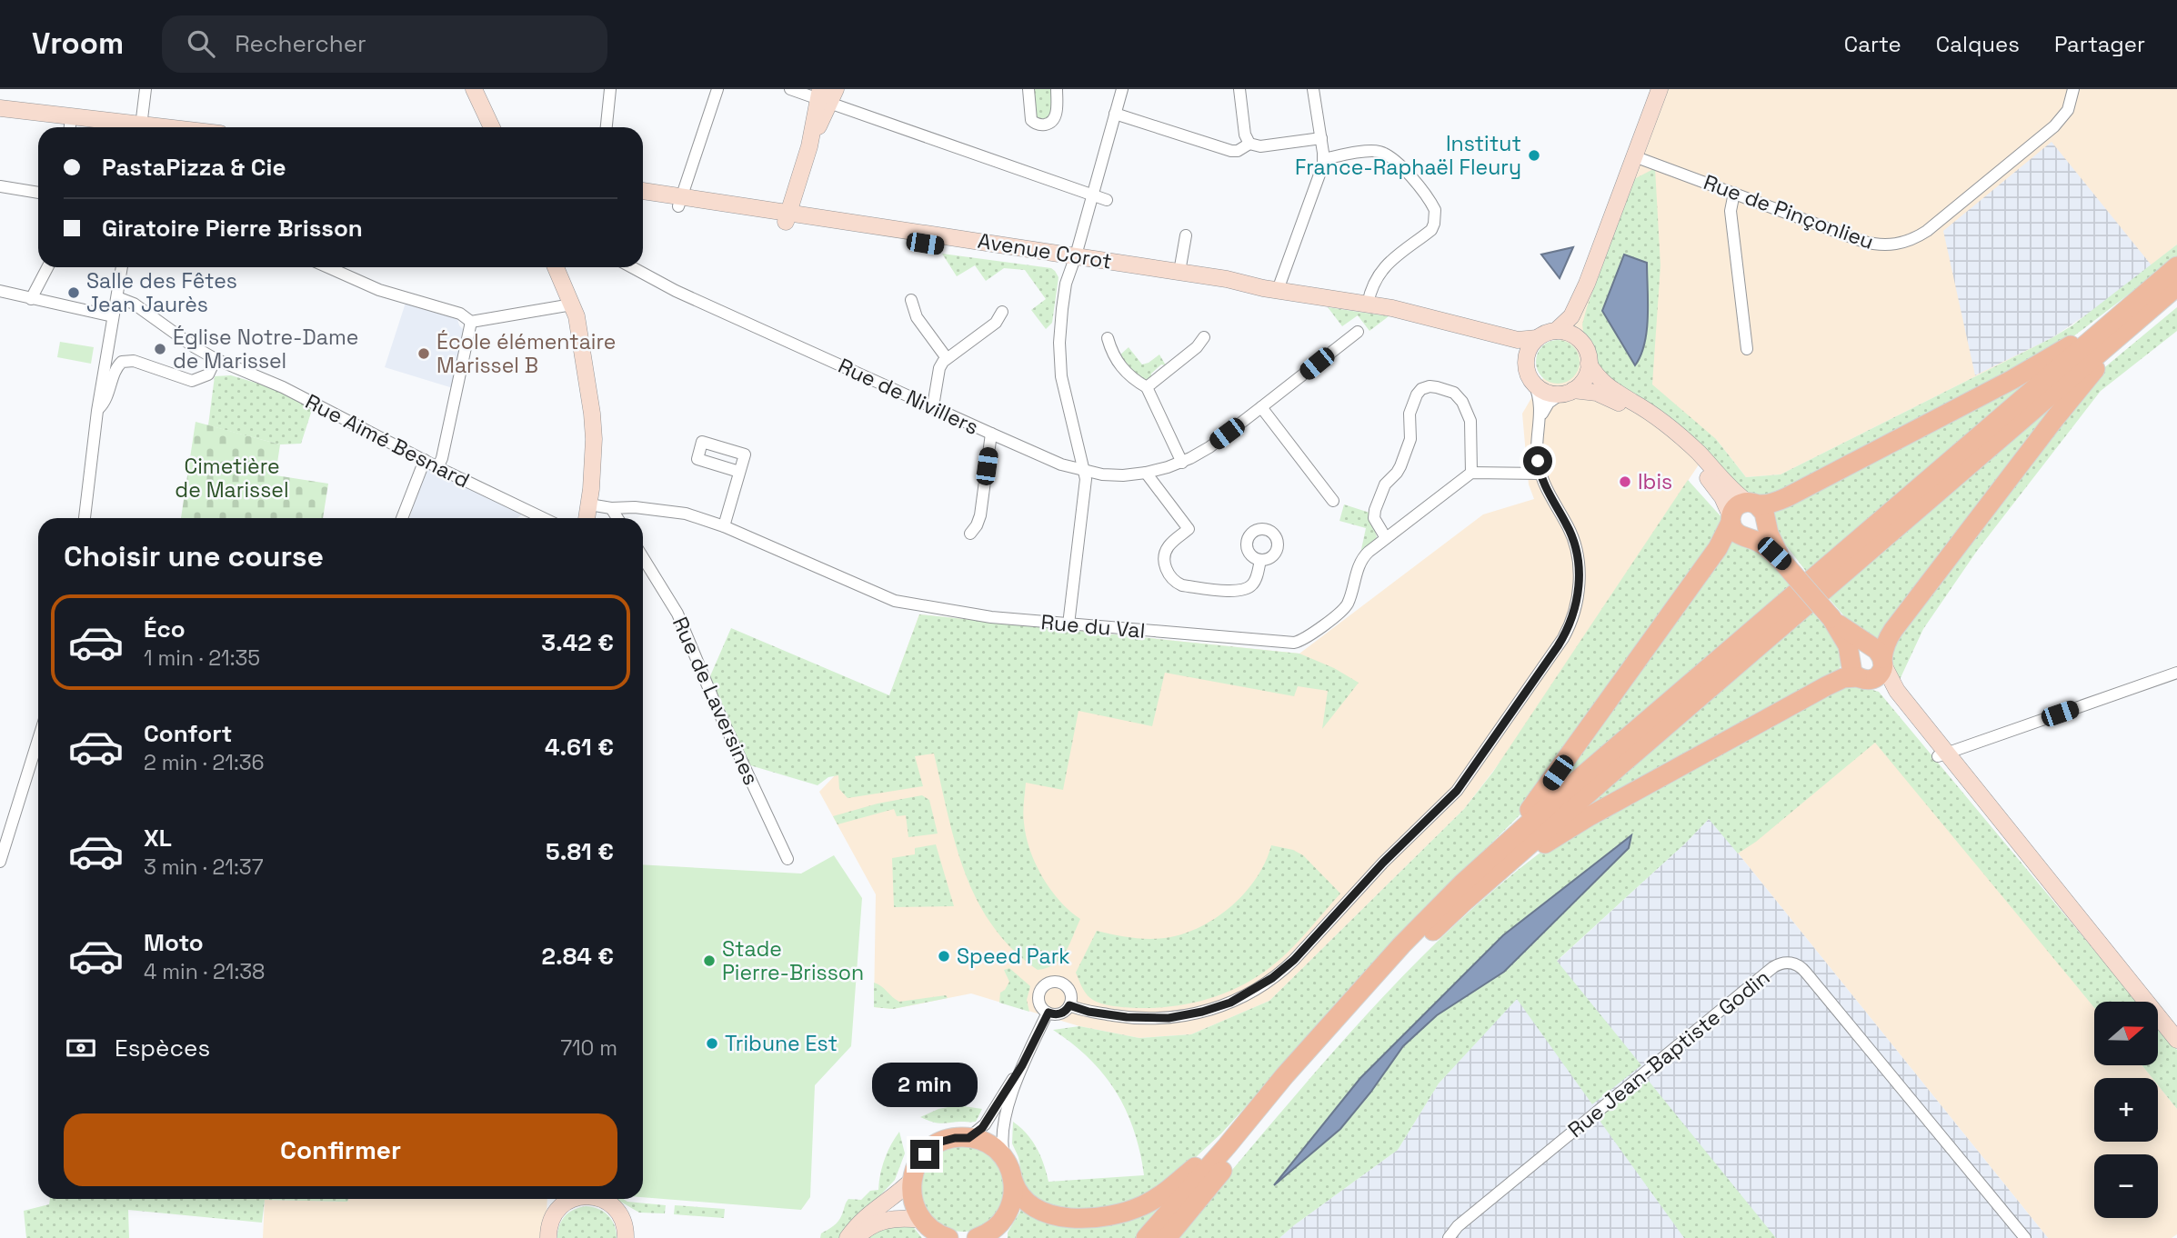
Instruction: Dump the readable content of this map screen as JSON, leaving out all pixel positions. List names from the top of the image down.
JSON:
{
  "streets": {
    "street": [
      "Rue de Pinçonlieu",
      "Avenue Corot",
      "Rue de Nivillers",
      "Rue Aimé Besnard",
      "Rue du Val",
      "Rue de Laversines",
      "Rue Jean-Baptiste Godin"
    ]
  },
  "parks": ["Cimetière de Marissel"],
  "places": [
    "Institut France-Raphaël Fleury",
    "Salle des Fêtes Jean Jaurès",
    "Église Notre-Dame de Marissel",
    "École élémentaire Marissel B",
    "Ibis",
    "Speed Park",
    "Stade Pierre-Brisson",
    "Tribune Est"
  ],
  "north": "right",
  "page": {
    "header": "Vroom",
    "search": "Rechercher",
    "nav": ["Carte", "Calques", "Partager"],
    "banner": ["PastaPizza & Cie", "Giratoire Pierre Brisson"],
    "heading": "Choisir une course",
    "list": [
      {
        "name": "Éco",
        "note": "1 min · 21:35",
        "value": "3.42 €"
      },
      {
        "name": "Confort",
        "note": "2 min · 21:36",
        "value": "4.61 €"
      },
      {
        "name": "XL",
        "note": "3 min · 21:37",
        "value": "5.81 €"
      },
      {
        "name": "Moto",
        "note": "4 min · 21:38",
        "value": "2.84 €"
      }
    ],
    "map_buttons": ["+", "−"],
    "pay": ["Espèces", "710 m"],
    "bubble": "2 min",
    "buttons": "Confirmer"
  }
}
